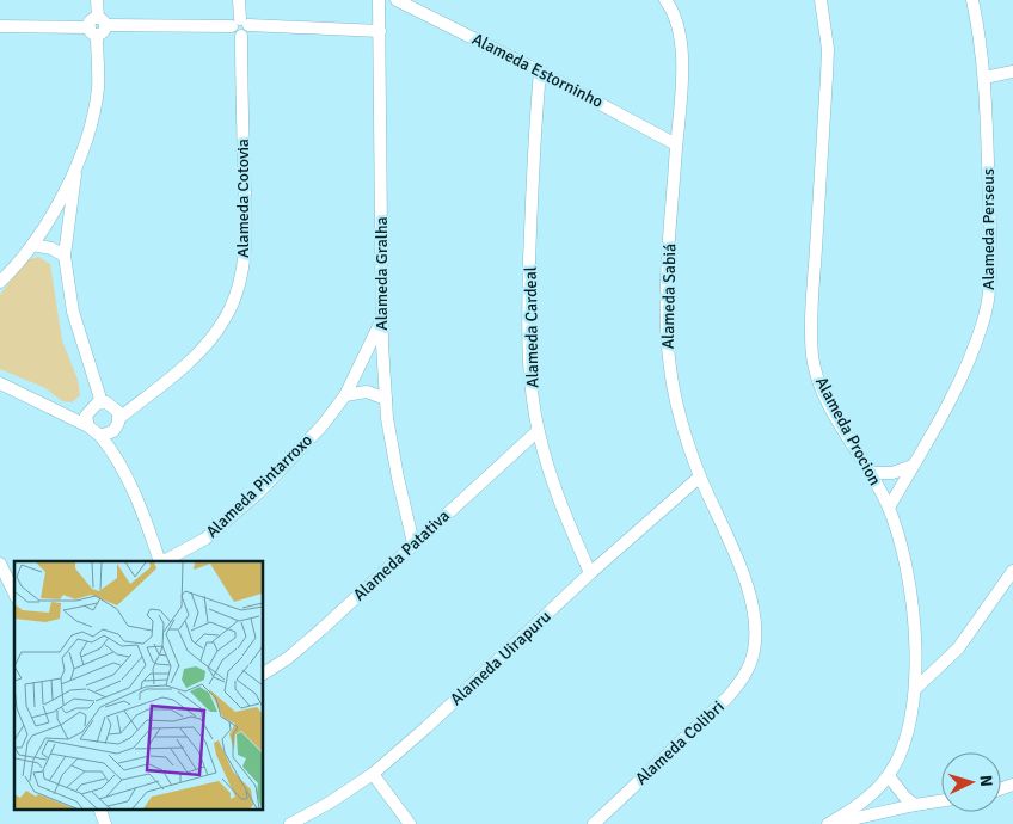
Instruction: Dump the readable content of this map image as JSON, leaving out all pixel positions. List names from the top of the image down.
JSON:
{
  "streets": {
    "street": [
      "Alameda Estorninho",
      "Alameda Cotovia",
      "Alameda Perseus",
      "Alameda Gralha",
      "Alameda Sabiá",
      "Alameda Cardeal",
      "Alameda Procion",
      "Alameda Pintarroxo",
      "Alameda Patativa",
      "Alameda Uirapuru",
      "Alameda Colibri"
    ]
  },
  "crossings": [
    ["Alameda Estorninho", "Alameda Sabiá"],
    ["Alameda Estorninho", "Alameda Cardeal"],
    ["Alameda Perseus", "Alameda Procion"],
    ["Alameda Gralha", "Alameda Pintarroxo"],
    ["Alameda Gralha", "Alameda Patativa"],
    ["Alameda Sabiá", "Alameda Uirapuru"],
    ["Alameda Sabiá", "Alameda Colibri"],
    ["Alameda Cardeal", "Alameda Patativa"],
    ["Alameda Cardeal", "Alameda Uirapuru"]
  ],
  "north": "right"
}
